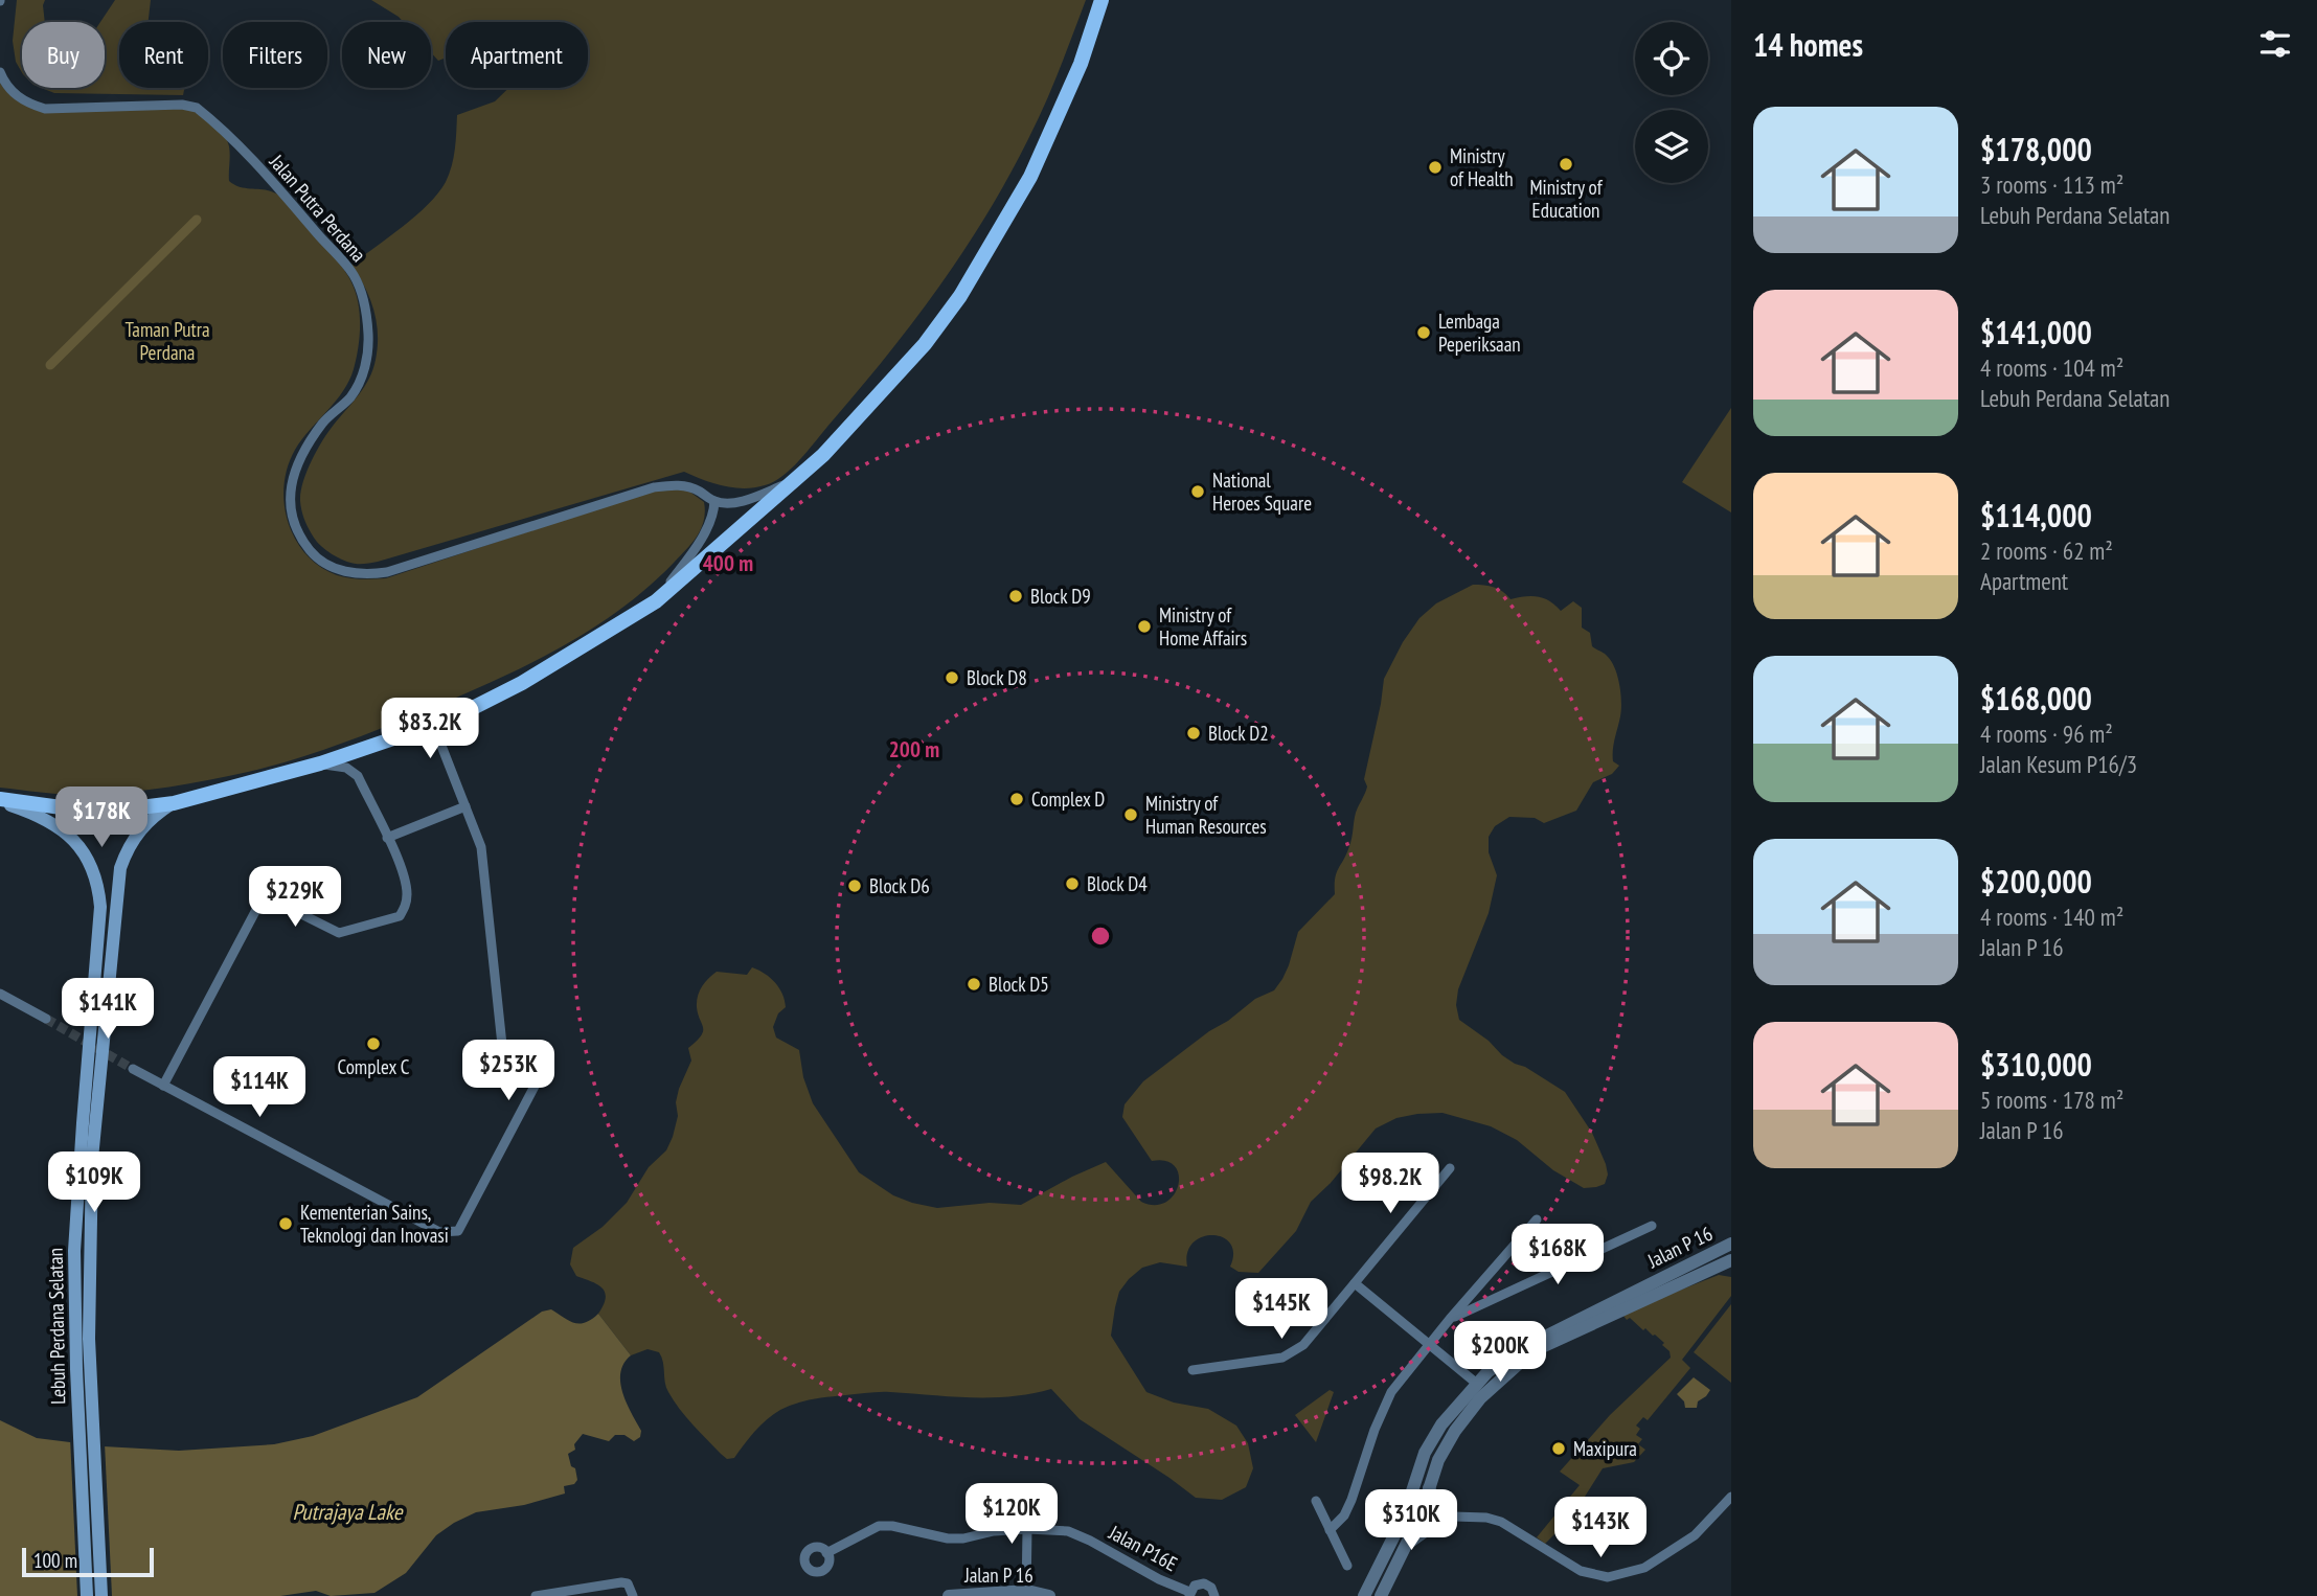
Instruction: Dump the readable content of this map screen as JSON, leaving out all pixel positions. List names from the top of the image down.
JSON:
{
  "streets": {
    "main road": ["Lebuh Perdana Selatan"],
    "street": ["Jalan Putra Perdana", "Jalan P 16", "Jalan P16E"]
  },
  "water": ["Putrajaya Lake"],
  "parks": ["Taman Putra Perdana"],
  "places": [
    "Ministry of Education",
    "Ministry of Health",
    "Lembaga Peperiksaan",
    "National Heroes Square",
    "Block D9",
    "Ministry of Home Affairs",
    "Block D8",
    "Block D2",
    "Complex D",
    "Ministry of Human Resources",
    "Block D4",
    "Block D6",
    "Block D5",
    "Complex C",
    "Kementerian Sains, Teknologi dan Inovasi",
    "Maxipura"
  ],
  "scale_bar": "100 m",
  "page": {
    "heading": "14 homes",
    "chip": [
      "Buy",
      "Rent",
      "Filters",
      "New",
      "Apartment"
    ],
    "list": [
      {
        "name": "$178,000",
        "note": "3 rooms · 113 m² · Lebuh Perdana Selatan"
      },
      {
        "name": "$141,000",
        "note": "4 rooms · 104 m² · Lebuh Perdana Selatan"
      },
      {
        "name": "$114,000",
        "note": "2 rooms · 62 m² · Apartment"
      },
      {
        "name": "$168,000",
        "note": "4 rooms · 96 m² · Jalan Kesum P16/3"
      },
      {
        "name": "$200,000",
        "note": "4 rooms · 140 m² · Jalan P 16"
      },
      {
        "name": "$310,000",
        "note": "5 rooms · 178 m² · Jalan P 16"
      }
    ],
    "price": [
      "$83.2K",
      "$178K",
      "$229K",
      "$141K",
      "$253K",
      "$114K",
      "$109K",
      "$98.2K",
      "$168K",
      "$145K",
      "$200K",
      "$120K",
      "$310K",
      "$143K"
    ],
    "scale": "100 m"
  },
  "rings": ["400 m", "200 m"]
}
